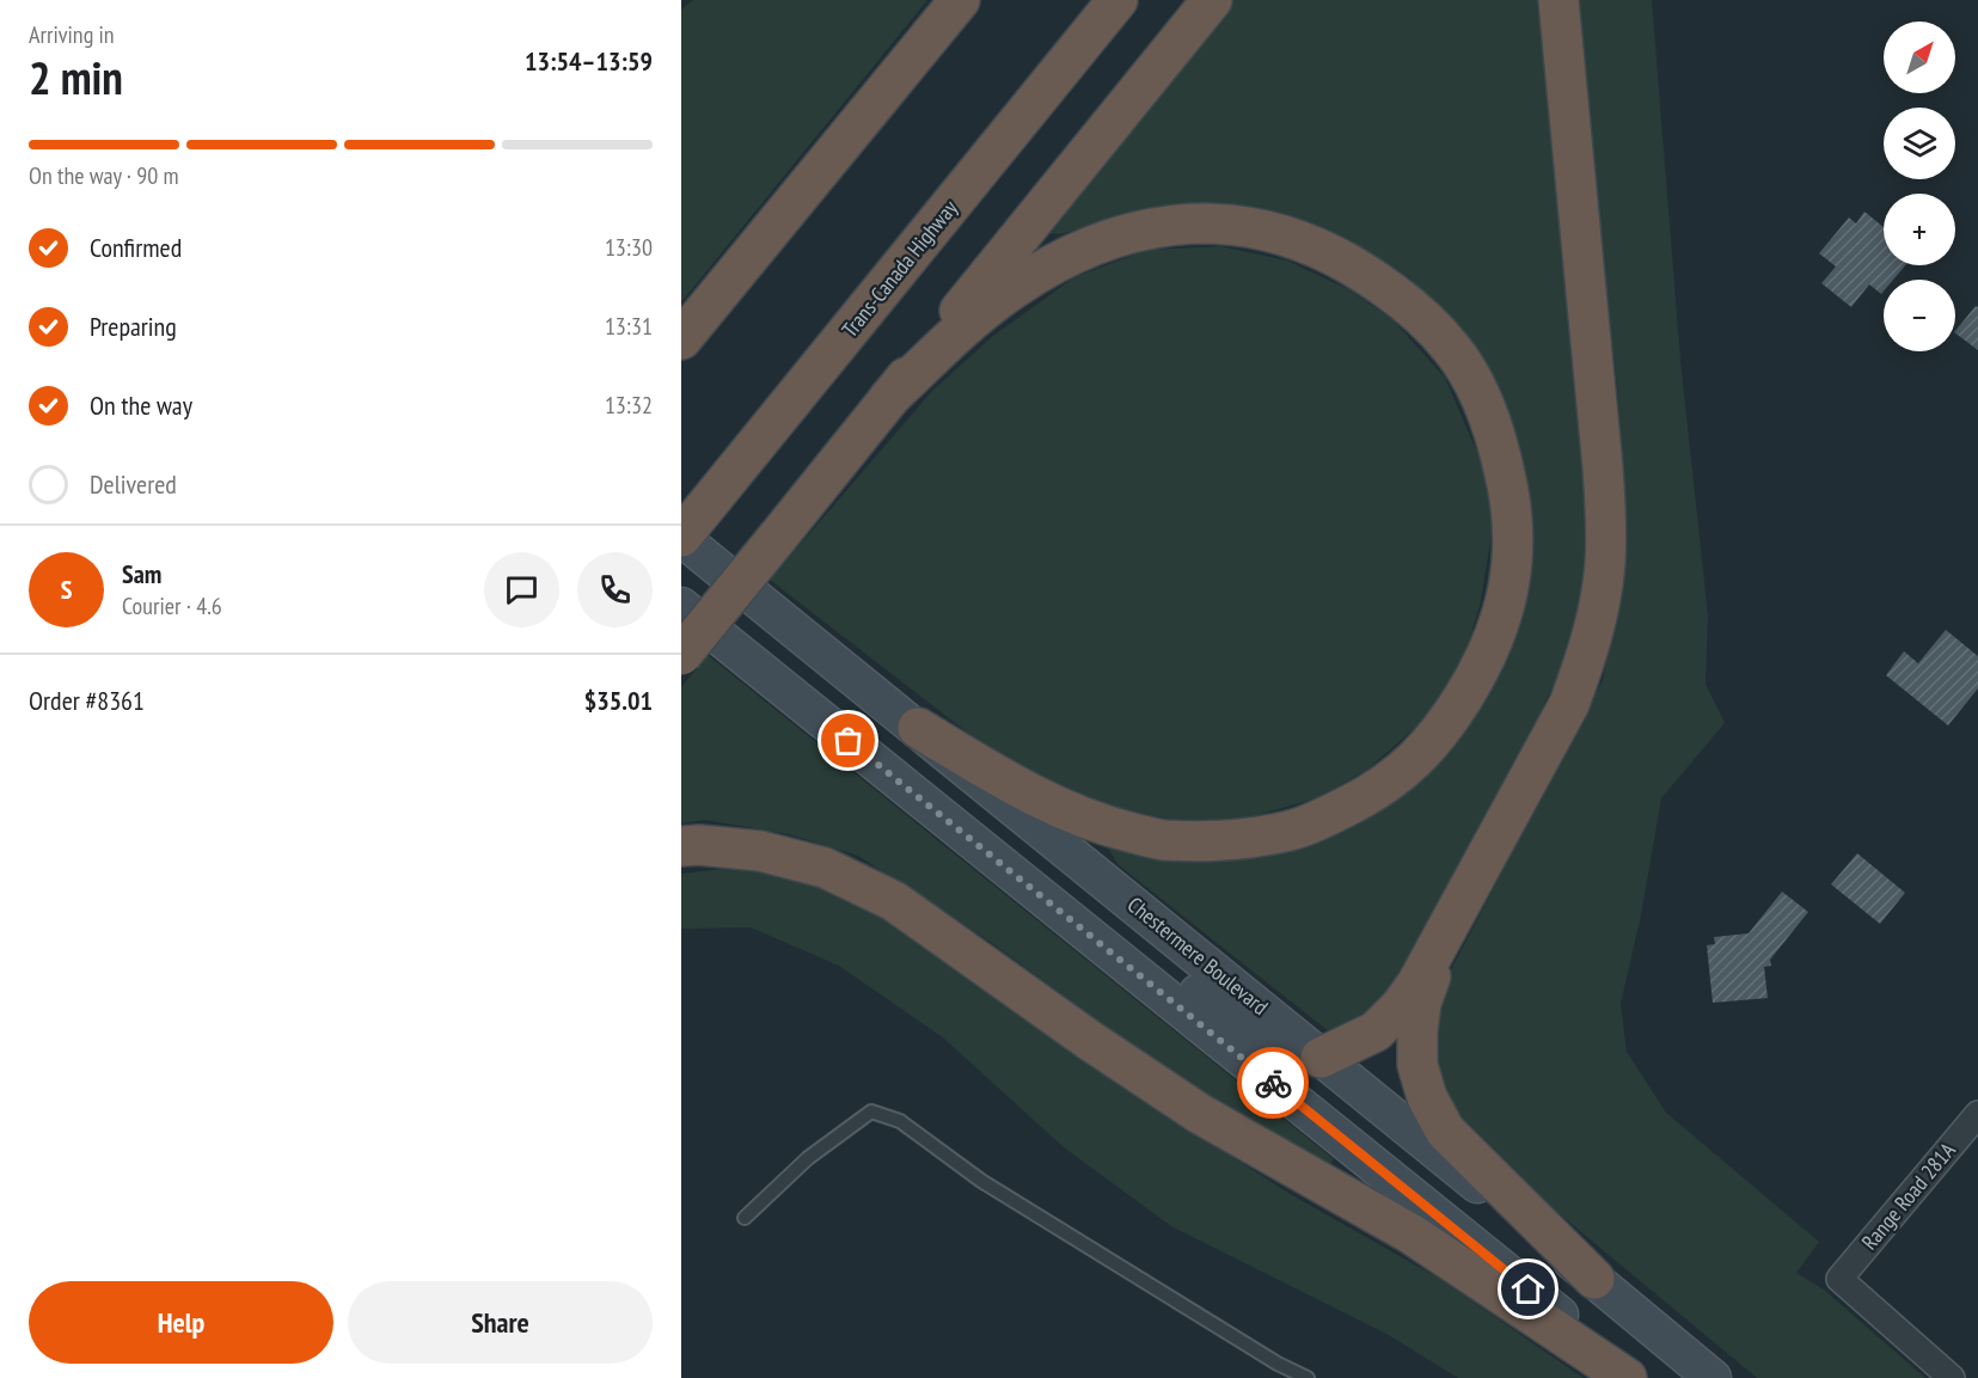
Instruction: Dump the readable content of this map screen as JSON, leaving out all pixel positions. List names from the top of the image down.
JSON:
{
  "streets": {
    "highway": ["Trans-Canada Highway"],
    "main road": ["Chestermere Boulevard"],
    "street": ["Range Road 281A"]
  },
  "crossings": [
    ["Trans-Canada Highway", "Chestermere Boulevard"]
  ],
  "north": "top right",
  "page": {
    "heading": ["2 min", "Arriving in", "13:54–13:59"],
    "panel": [
      "Sam",
      "Courier · 4.6",
      "Order #8361",
      "$35.01"
    ],
    "map_buttons": ["+", "−"],
    "bar": "On the way · 90 m",
    "list": [
      ["Confirmed", "13:30"],
      ["Preparing", "13:31"],
      ["On the way", "13:32"],
      "Delivered"
    ],
    "round": "S",
    "buttons": ["Help", "Share"]
  }
}
